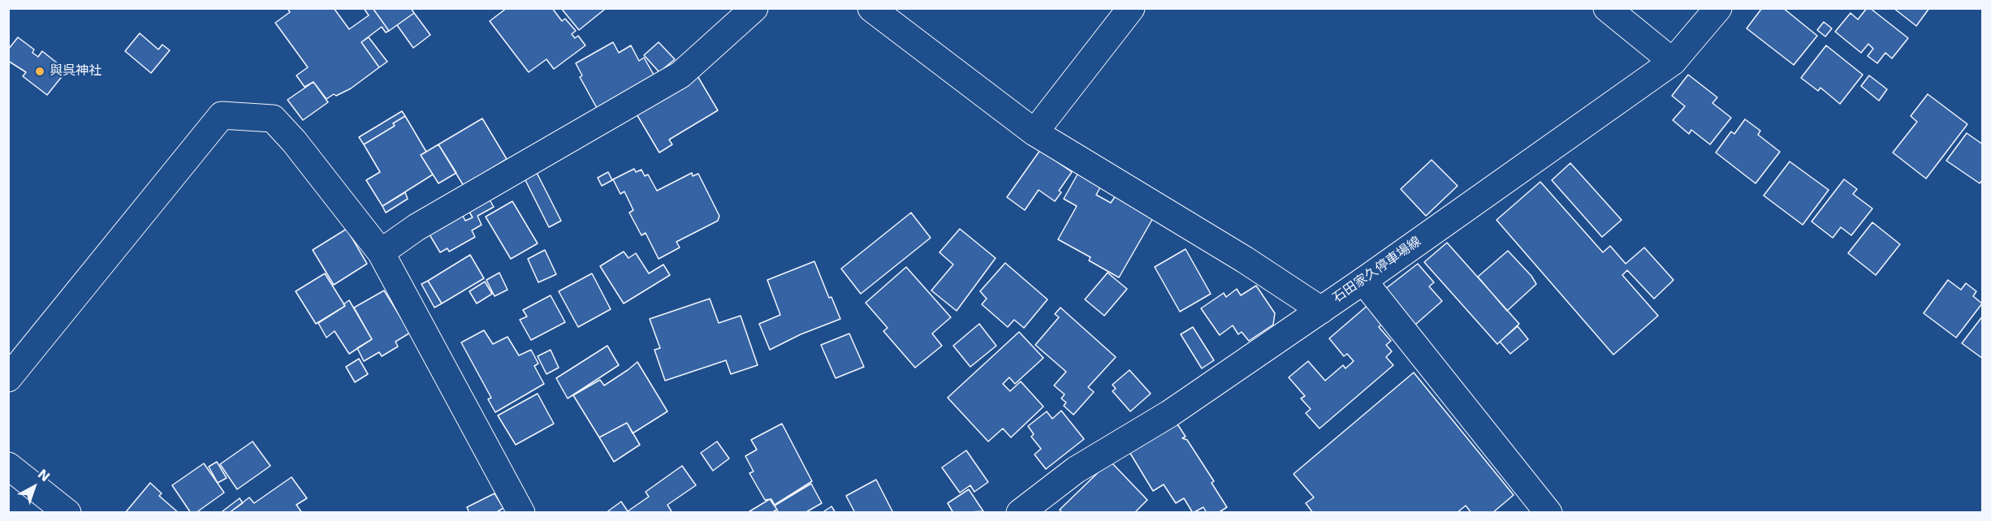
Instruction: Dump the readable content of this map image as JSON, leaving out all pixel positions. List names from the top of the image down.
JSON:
{
  "streets": {
    "street": ["石田家久停車場線"]
  },
  "places": ["與呉神社"],
  "north": "top right"
}
